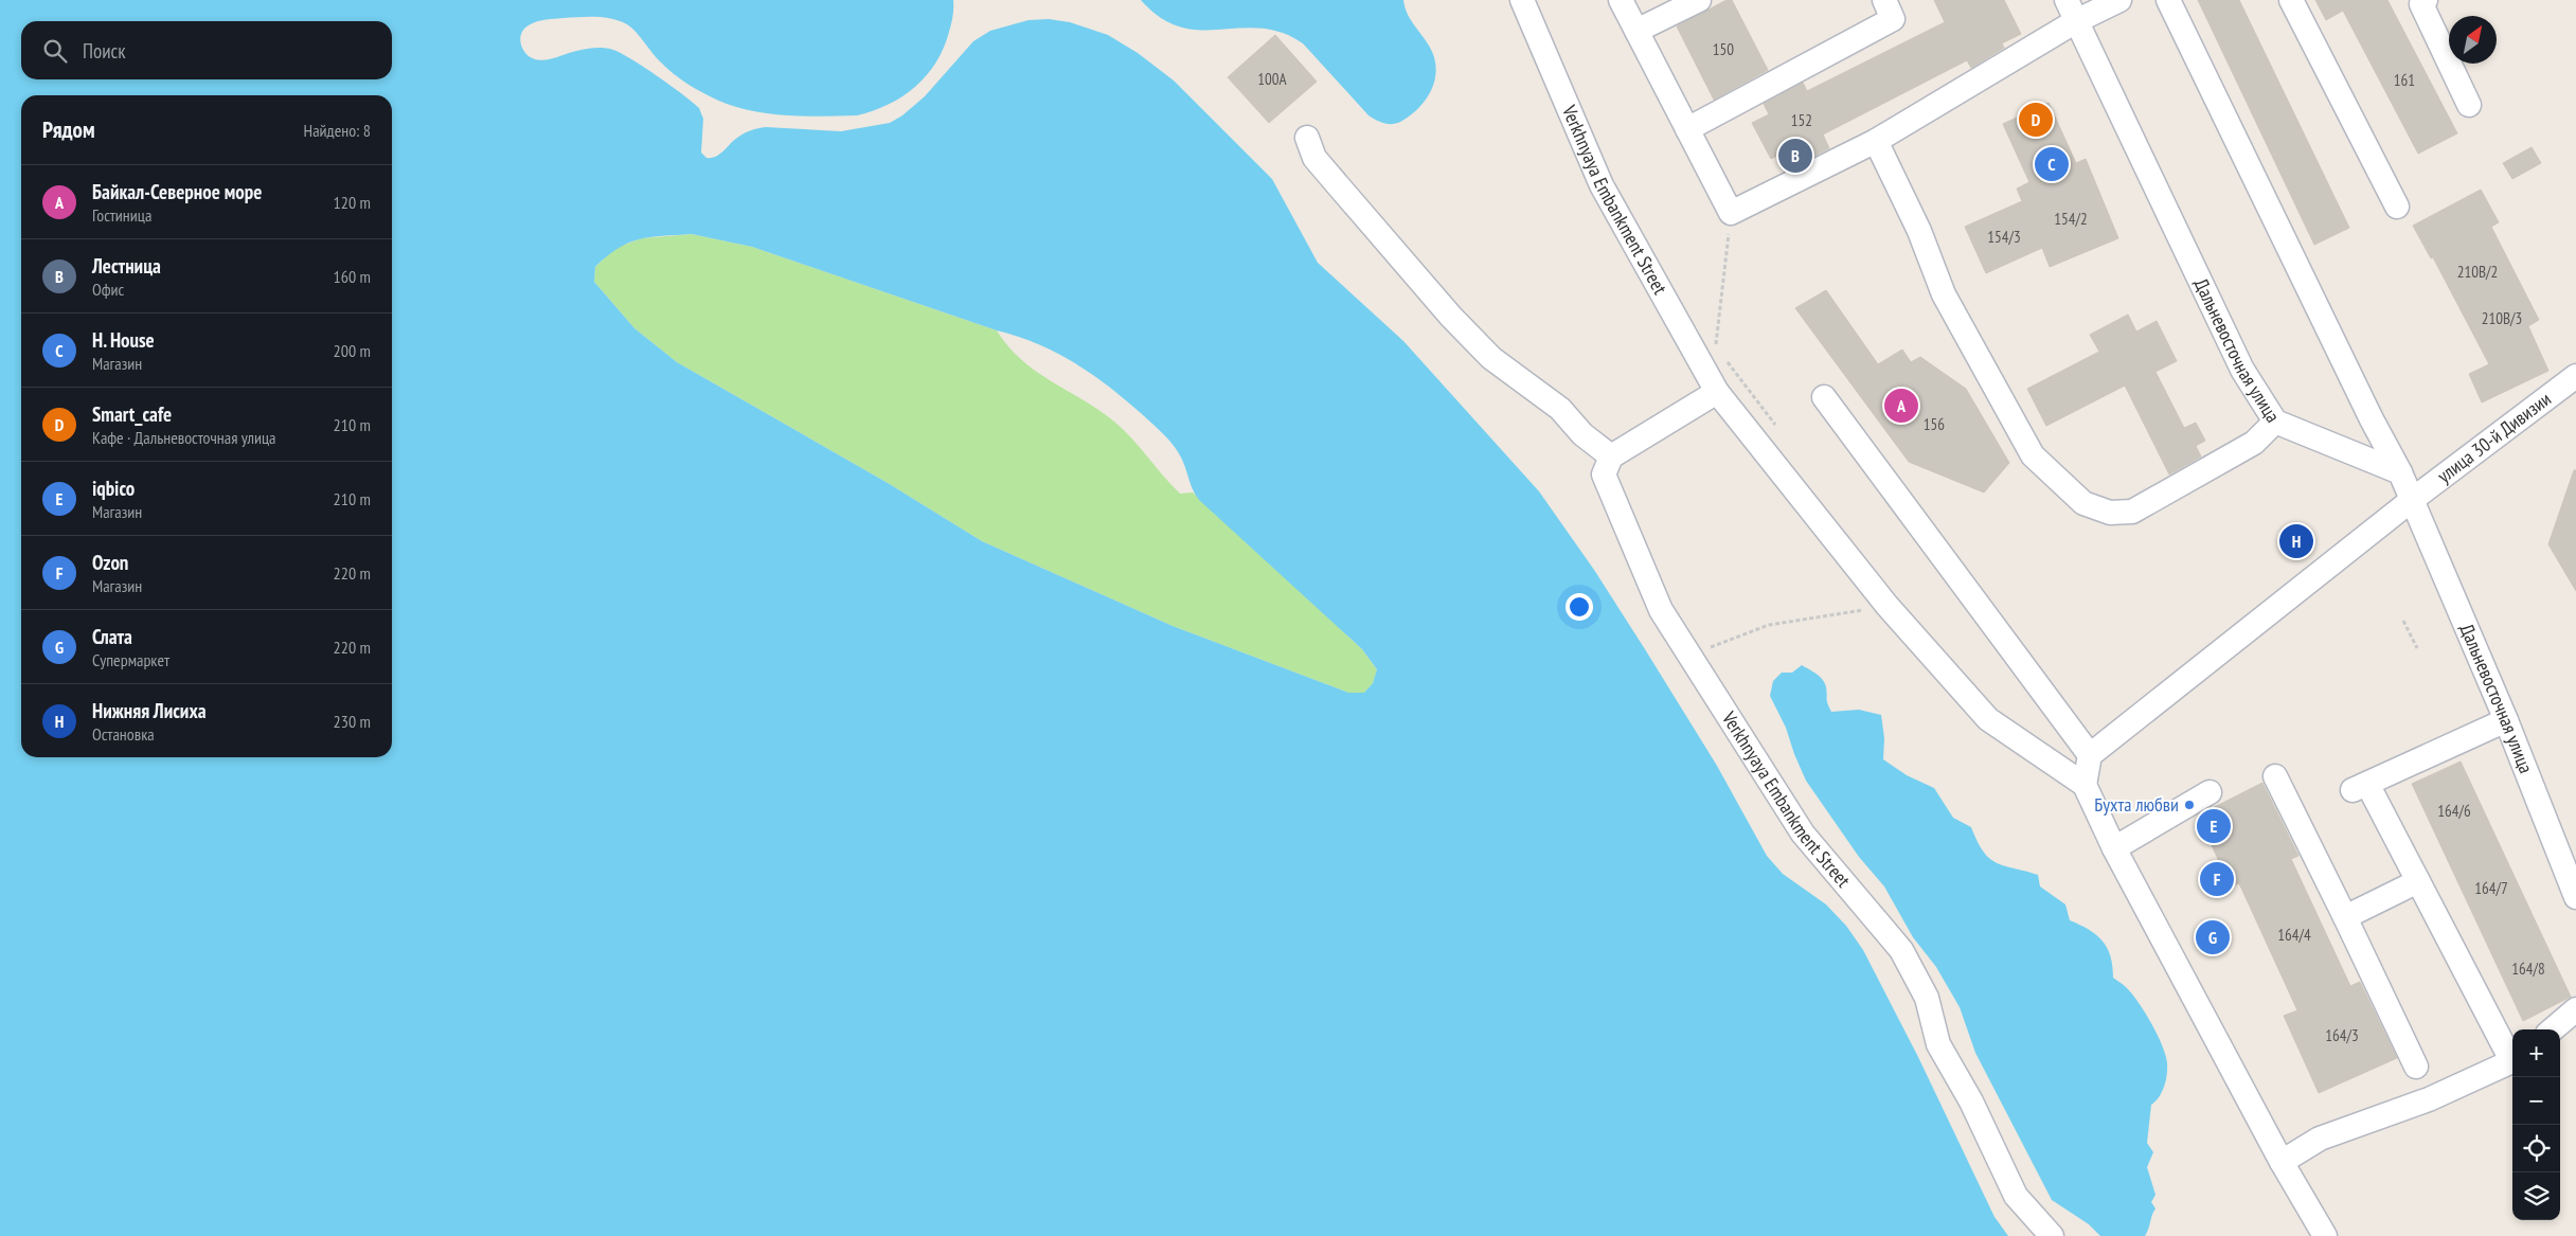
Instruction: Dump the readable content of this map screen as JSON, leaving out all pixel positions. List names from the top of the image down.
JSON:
{
  "streets": {
    "street": ["Verkhnyaya Embankment Street", "Дальневосточная улица", "улица 30-й Дивизии"]
  },
  "crossings": [
    ["Дальневосточная улица", "улица 30-й Дивизии"]
  ],
  "places": ["Бухта любви"],
  "house_numbers": [
    "150",
    "100А",
    "161",
    "152",
    "154/2",
    "154/3",
    "210В/2",
    "210В/3",
    "156",
    "164/6",
    "164/7",
    "164/4",
    "164/8",
    "164/3"
  ],
  "north": "top right",
  "page": {
    "search": "Поиск",
    "heading": ["Рядом", "Найдено: 8"],
    "pins": [
      "D",
      "B",
      "C",
      "A",
      "H",
      "E",
      "F",
      "G"
    ],
    "list": [
      {
        "mark": "A",
        "name": "Байкал-Северное море",
        "note": "Гостиница",
        "value": "120 m"
      },
      {
        "mark": "B",
        "name": "Лестница",
        "note": "Офис",
        "value": "160 m"
      },
      {
        "mark": "C",
        "name": "H. House",
        "note": "Магазин",
        "value": "200 m"
      },
      {
        "mark": "D",
        "name": "Smart_cafe",
        "note": "Кафе · Дальневосточная улица",
        "value": "210 m"
      },
      {
        "mark": "E",
        "name": "iqbico",
        "note": "Магазин",
        "value": "210 m"
      },
      {
        "mark": "F",
        "name": "Ozon",
        "note": "Магазин",
        "value": "220 m"
      },
      {
        "mark": "G",
        "name": "Слата",
        "note": "Супермаркет",
        "value": "220 m"
      },
      {
        "mark": "H",
        "name": "Нижняя Лисиха",
        "note": "Остановка",
        "value": "230 m"
      }
    ],
    "map_buttons": ["+", "−"]
  }
}
